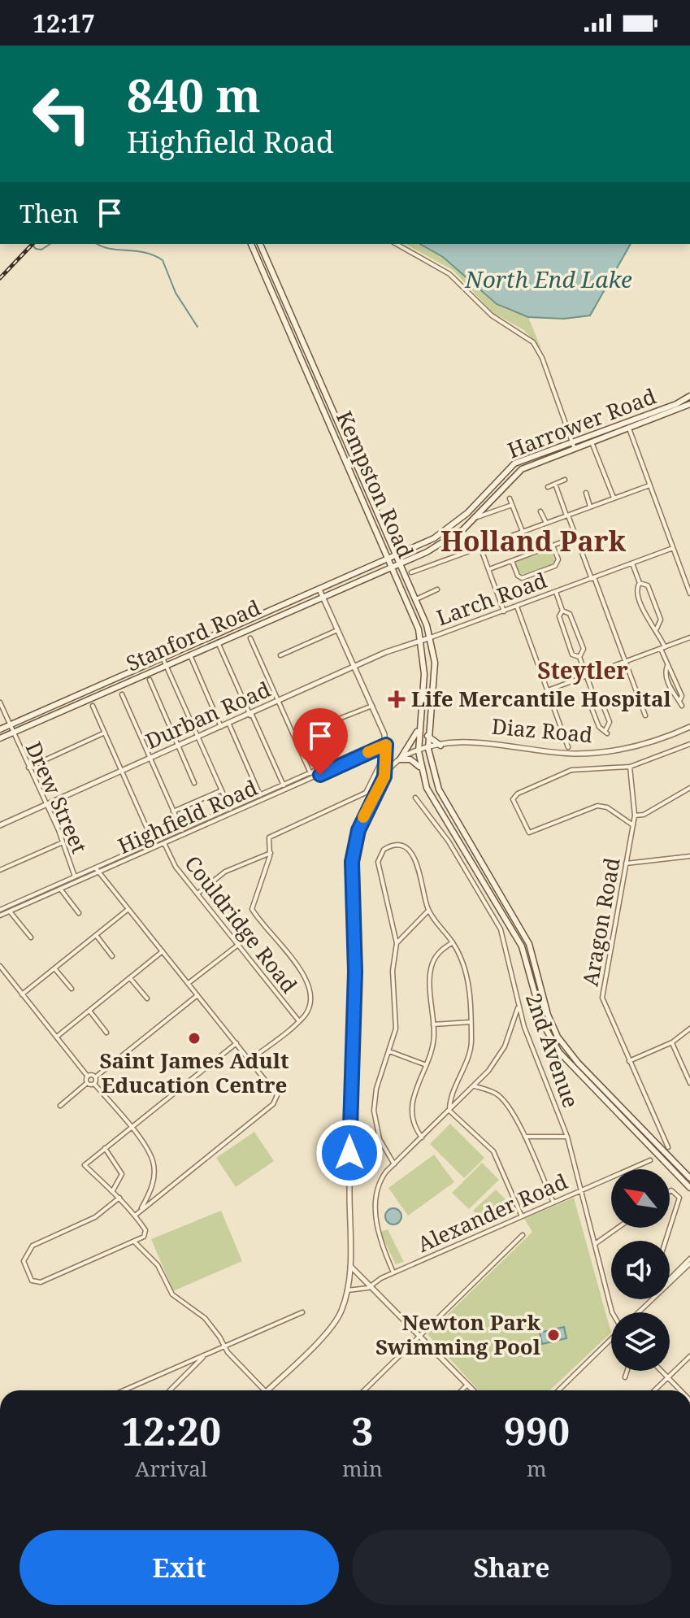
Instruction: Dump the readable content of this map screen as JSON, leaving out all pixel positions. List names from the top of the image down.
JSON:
{
  "streets": {
    "main road": ["Harrower Road", "Kempston Road", "Stanford Road"],
    "street": [
      "Larch Road",
      "Durban Road",
      "Diaz Road",
      "Drew Street",
      "Highfield Road",
      "Aragon Road",
      "Couldridge Road",
      "2nd Avenue",
      "Alexander Road"
    ]
  },
  "crossings": [
    ["Harrower Road", "Kempston Road"],
    ["Harrower Road", "Stanford Road"],
    ["Kempston Road", "Larch Road"],
    ["Kempston Road", "Stanford Road"],
    ["Kempston Road", "Durban Road"],
    ["Kempston Road", "Diaz Road"],
    ["Larch Road", "Durban Road"],
    ["Stanford Road", "Drew Street"],
    ["Durban Road", "Drew Street"],
    ["Drew Street", "Highfield Road"],
    ["Highfield Road", "Couldridge Road"],
    ["2nd Avenue", "Alexander Road"]
  ],
  "districts": ["Holland Park", "Steytler"],
  "water": ["North End Lake"],
  "places": {
    "health": ["Life Mercantile Hospital"],
    "other": ["Saint James Adult Education Centre", "Newton Park Swimming Pool"]
  },
  "north": "top left",
  "page": {
    "status": "12:17",
    "turn": ["840 m", "Highfield Road"],
    "then": "Then",
    "eta": [
      "12:20",
      "Arrival",
      "3",
      "min",
      "990",
      "m"
    ],
    "buttons": ["Exit", "Share"]
  }
}
